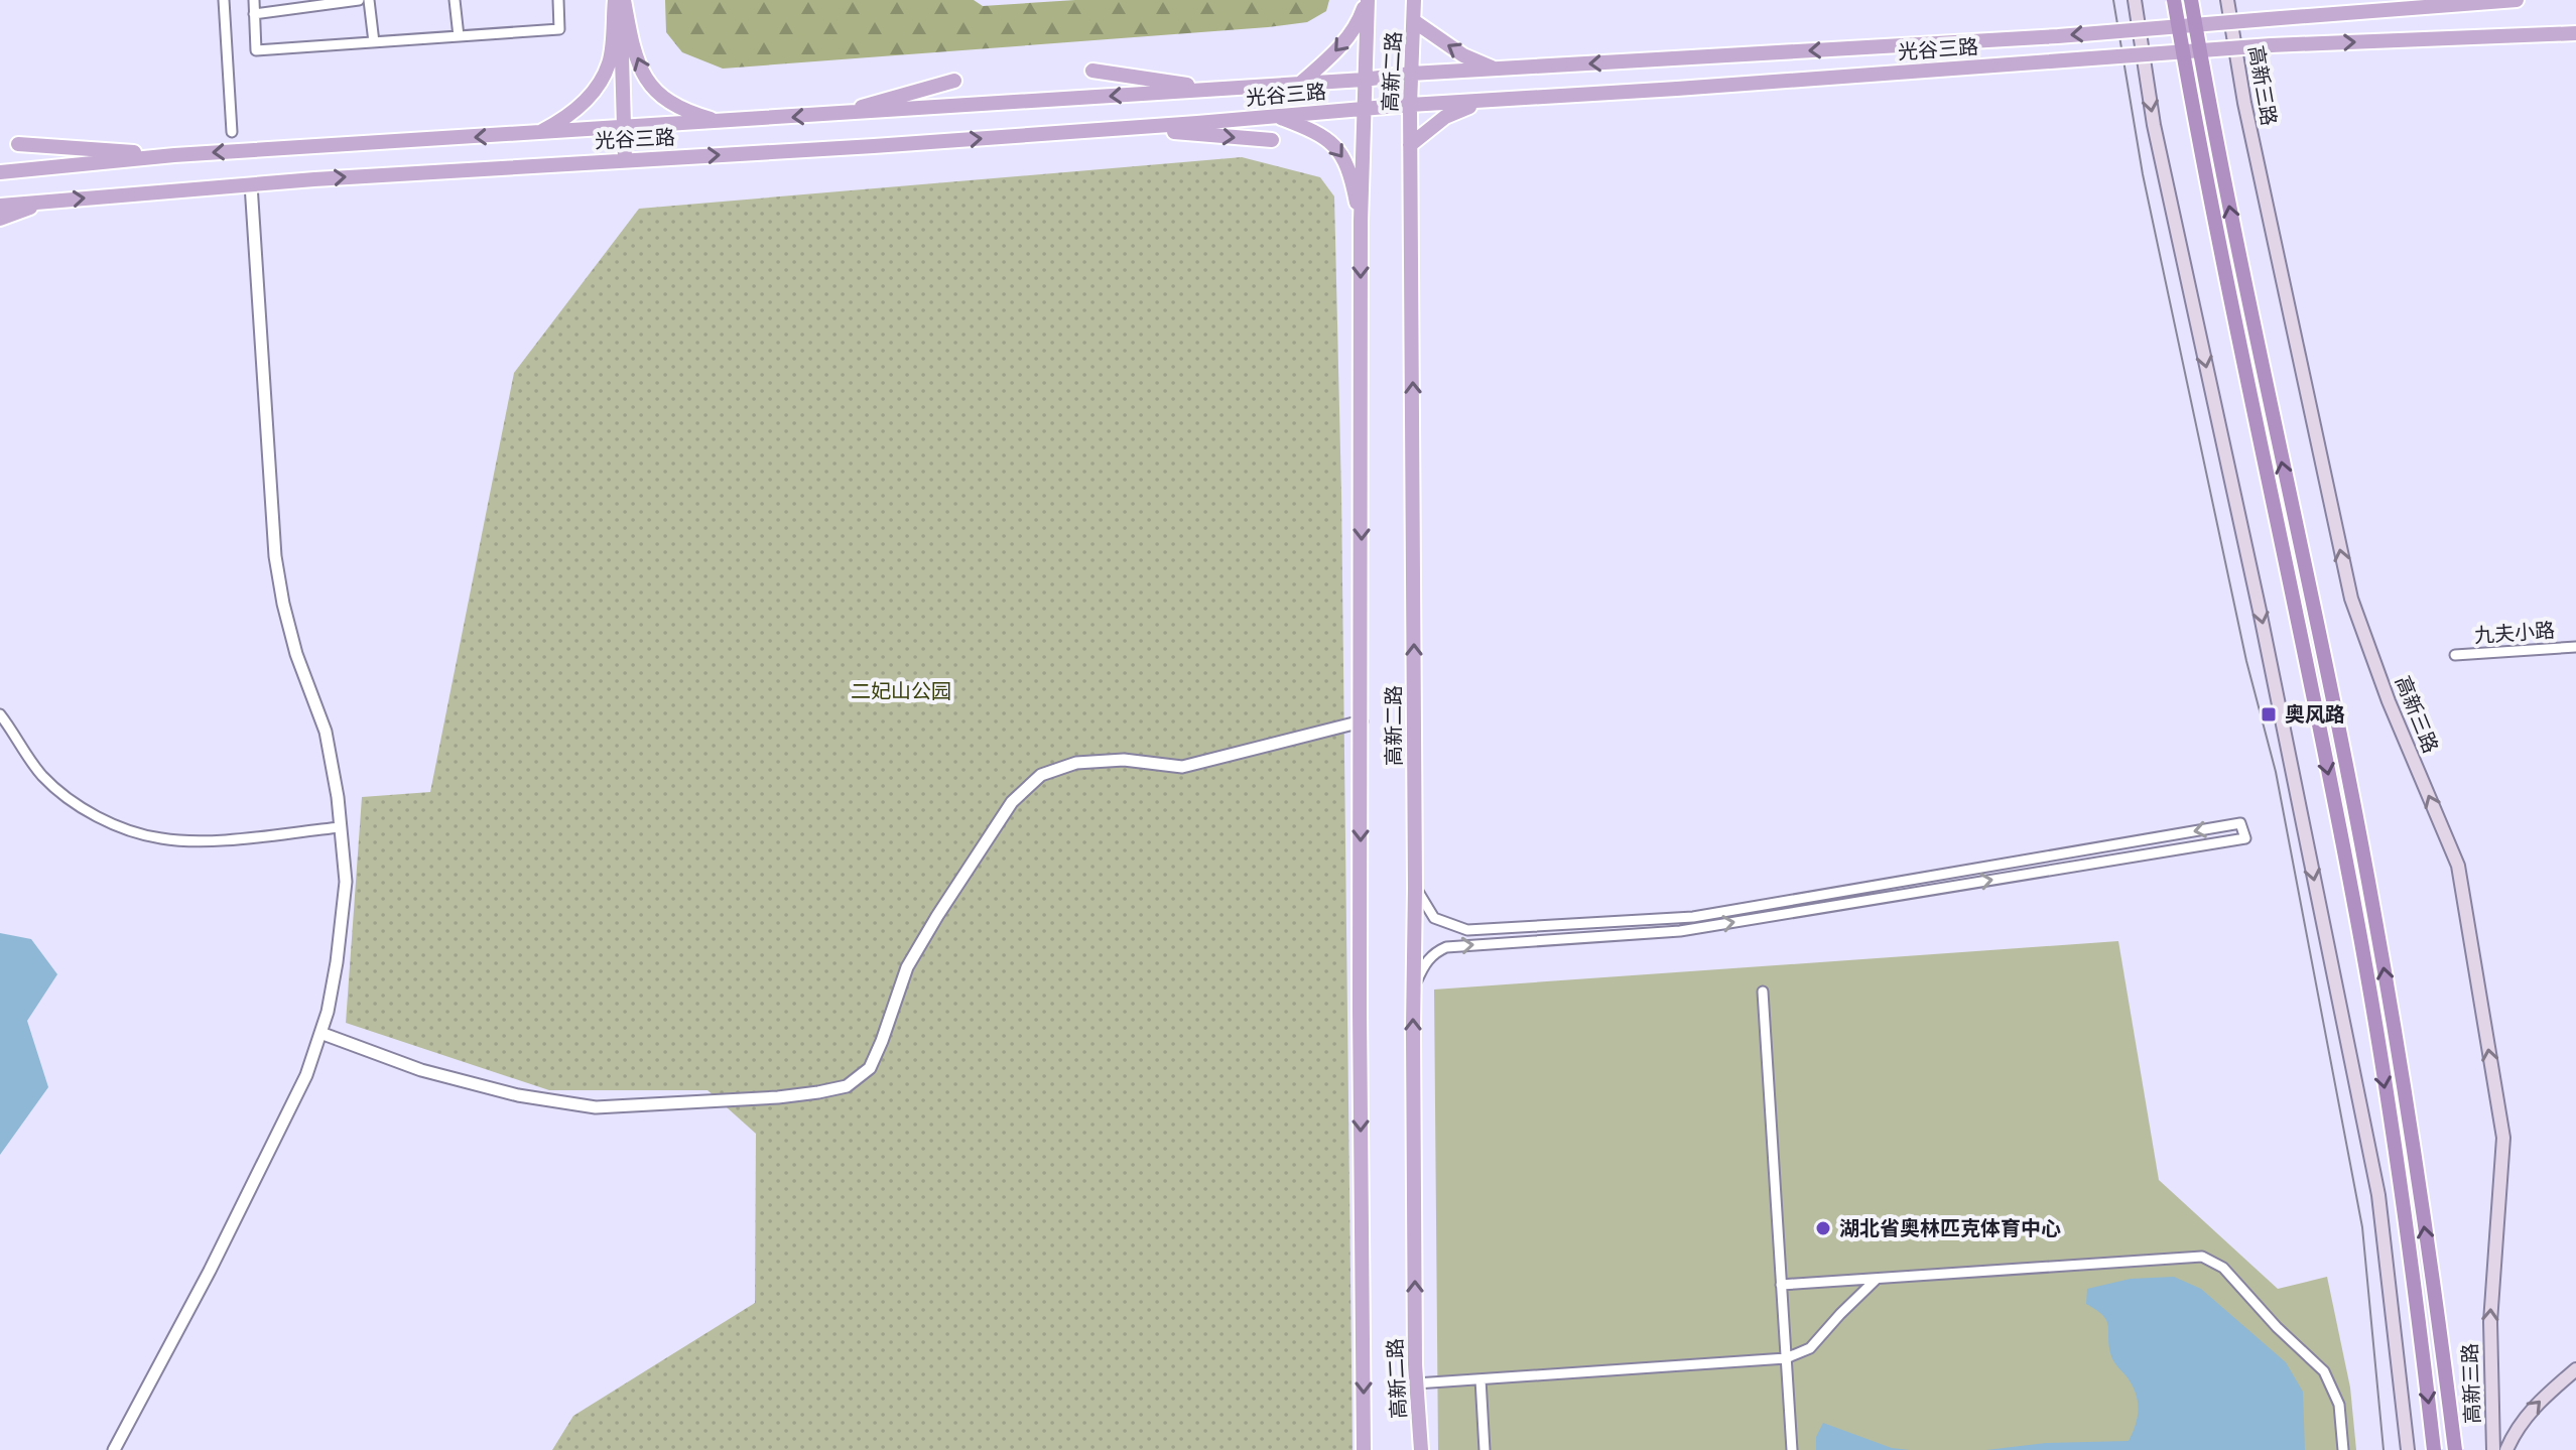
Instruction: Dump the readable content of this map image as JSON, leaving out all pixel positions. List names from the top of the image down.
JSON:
{
  "streets": {
    "highway": ["高新三路"],
    "main road": ["光谷三路", "高新二路"],
    "street": ["九夫小路"]
  },
  "crossings": [
    ["光谷三路", "高新二路"]
  ],
  "parks": ["二妃山公园"],
  "places": {
    "transit": ["奥风路"],
    "other": ["湖北省奥林匹克体育中心"]
  }
}
